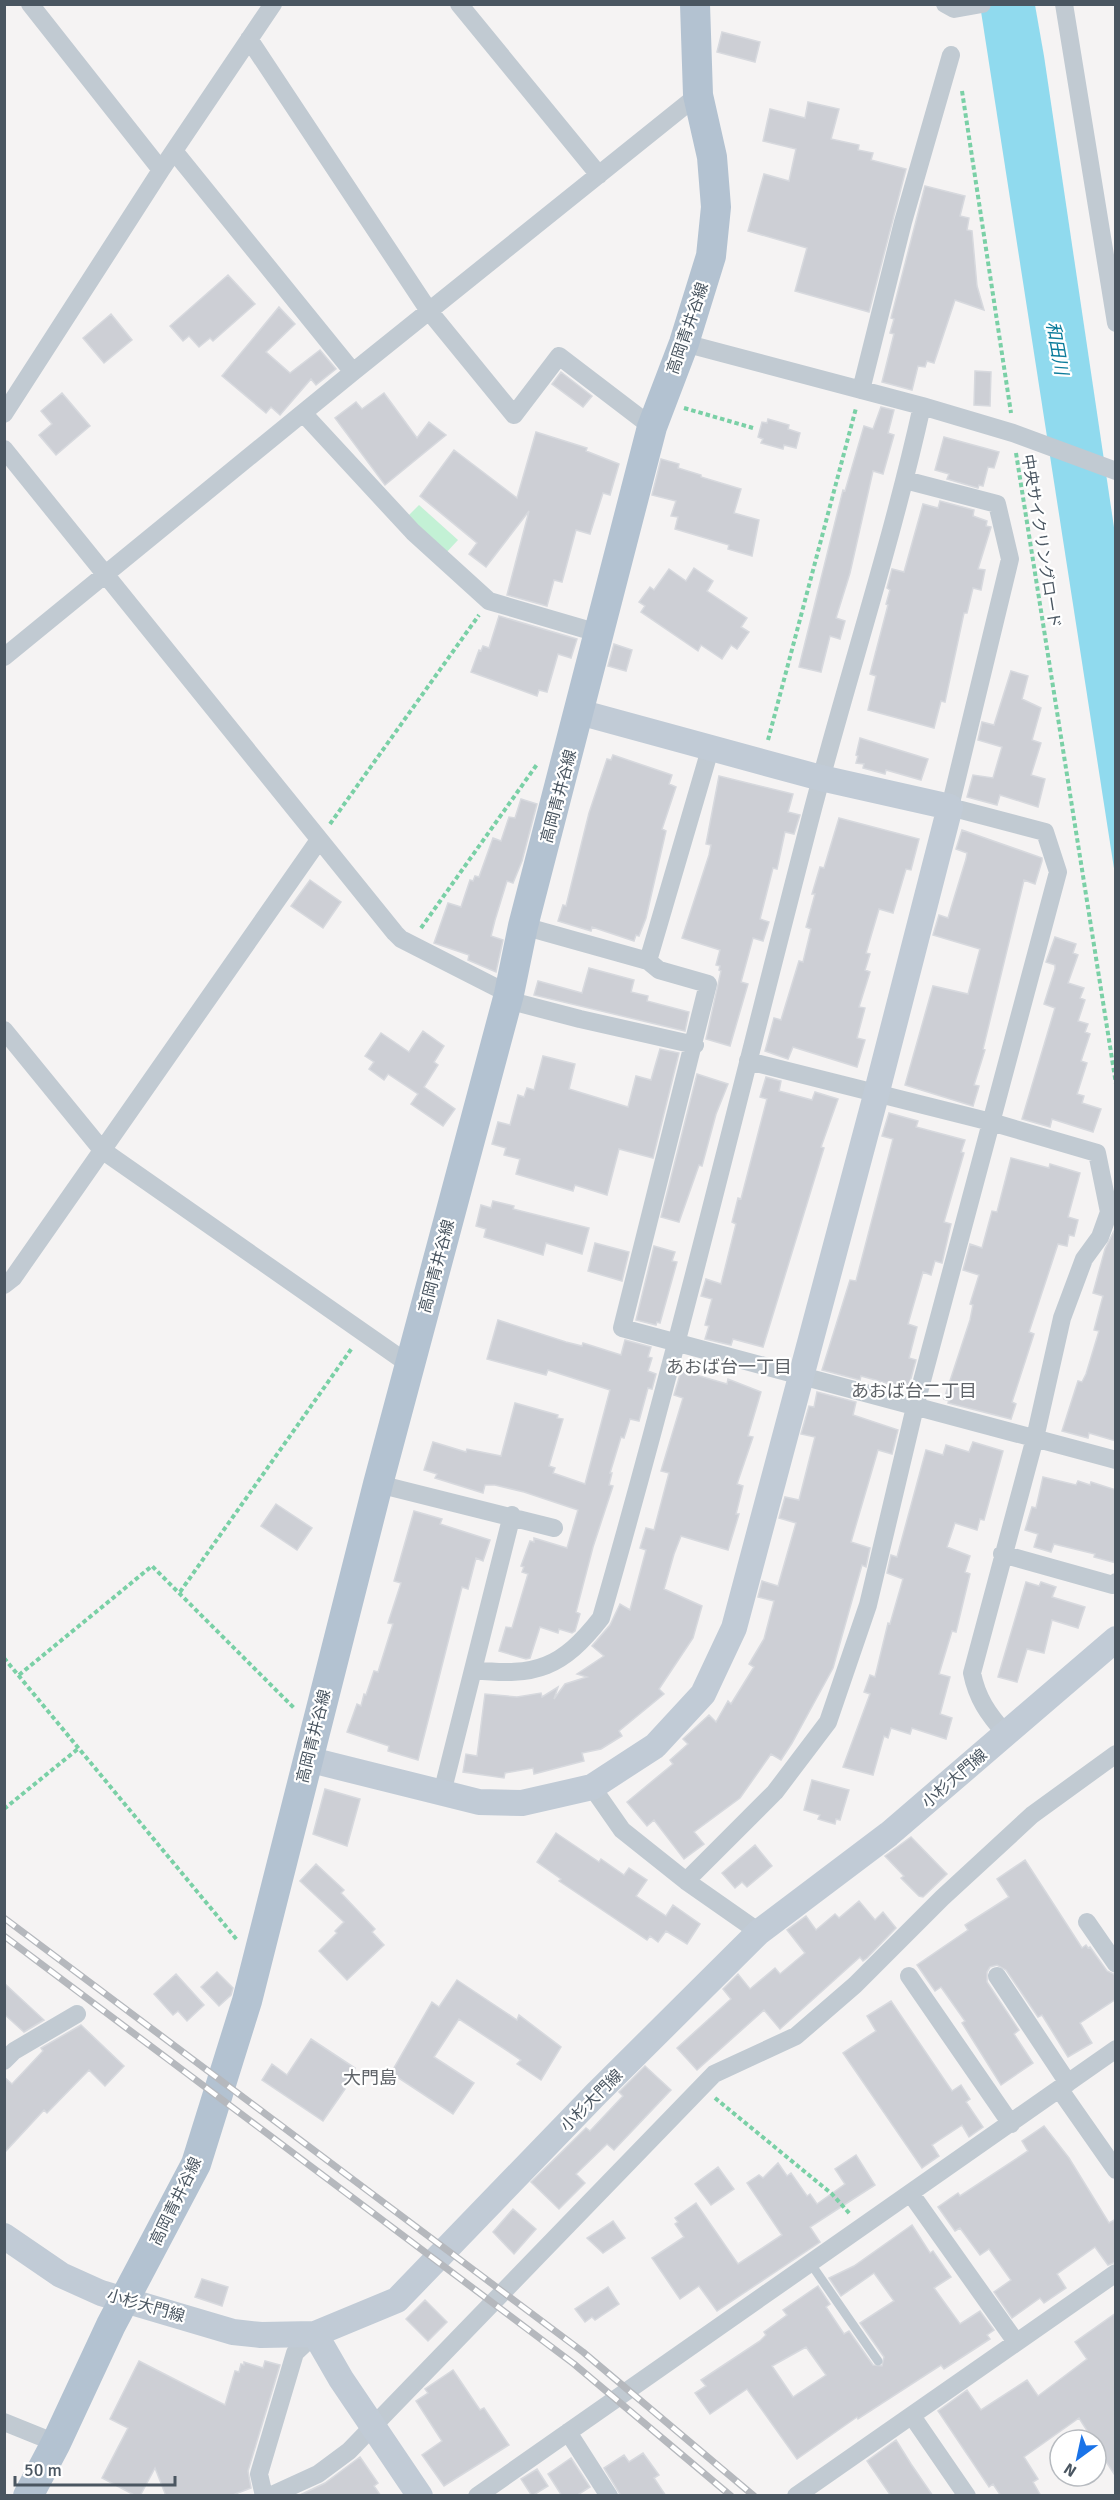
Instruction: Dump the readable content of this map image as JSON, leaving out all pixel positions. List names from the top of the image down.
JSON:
{
  "streets": {
    "main road": ["高岡青井谷線"],
    "street": ["小杉大門線"],
    "path": ["中央サイクリングロード"]
  },
  "crossings": [
    ["高岡青井谷線", "小杉大門線"]
  ],
  "districts": ["あおば台一丁目", "あおば台二丁目", "大門島"],
  "water": ["和田川"],
  "scale_bar": "50 m",
  "north": "bottom left"
}
